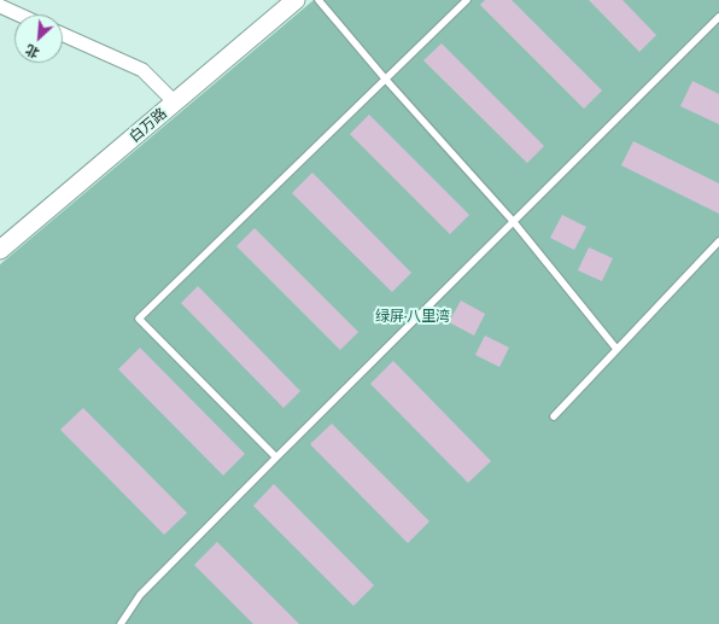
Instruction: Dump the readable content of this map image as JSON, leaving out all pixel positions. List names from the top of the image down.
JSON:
{
  "streets": {
    "main road": ["白万路"]
  },
  "parks": ["绿屏·八里湾"],
  "north": "bottom left"
}
